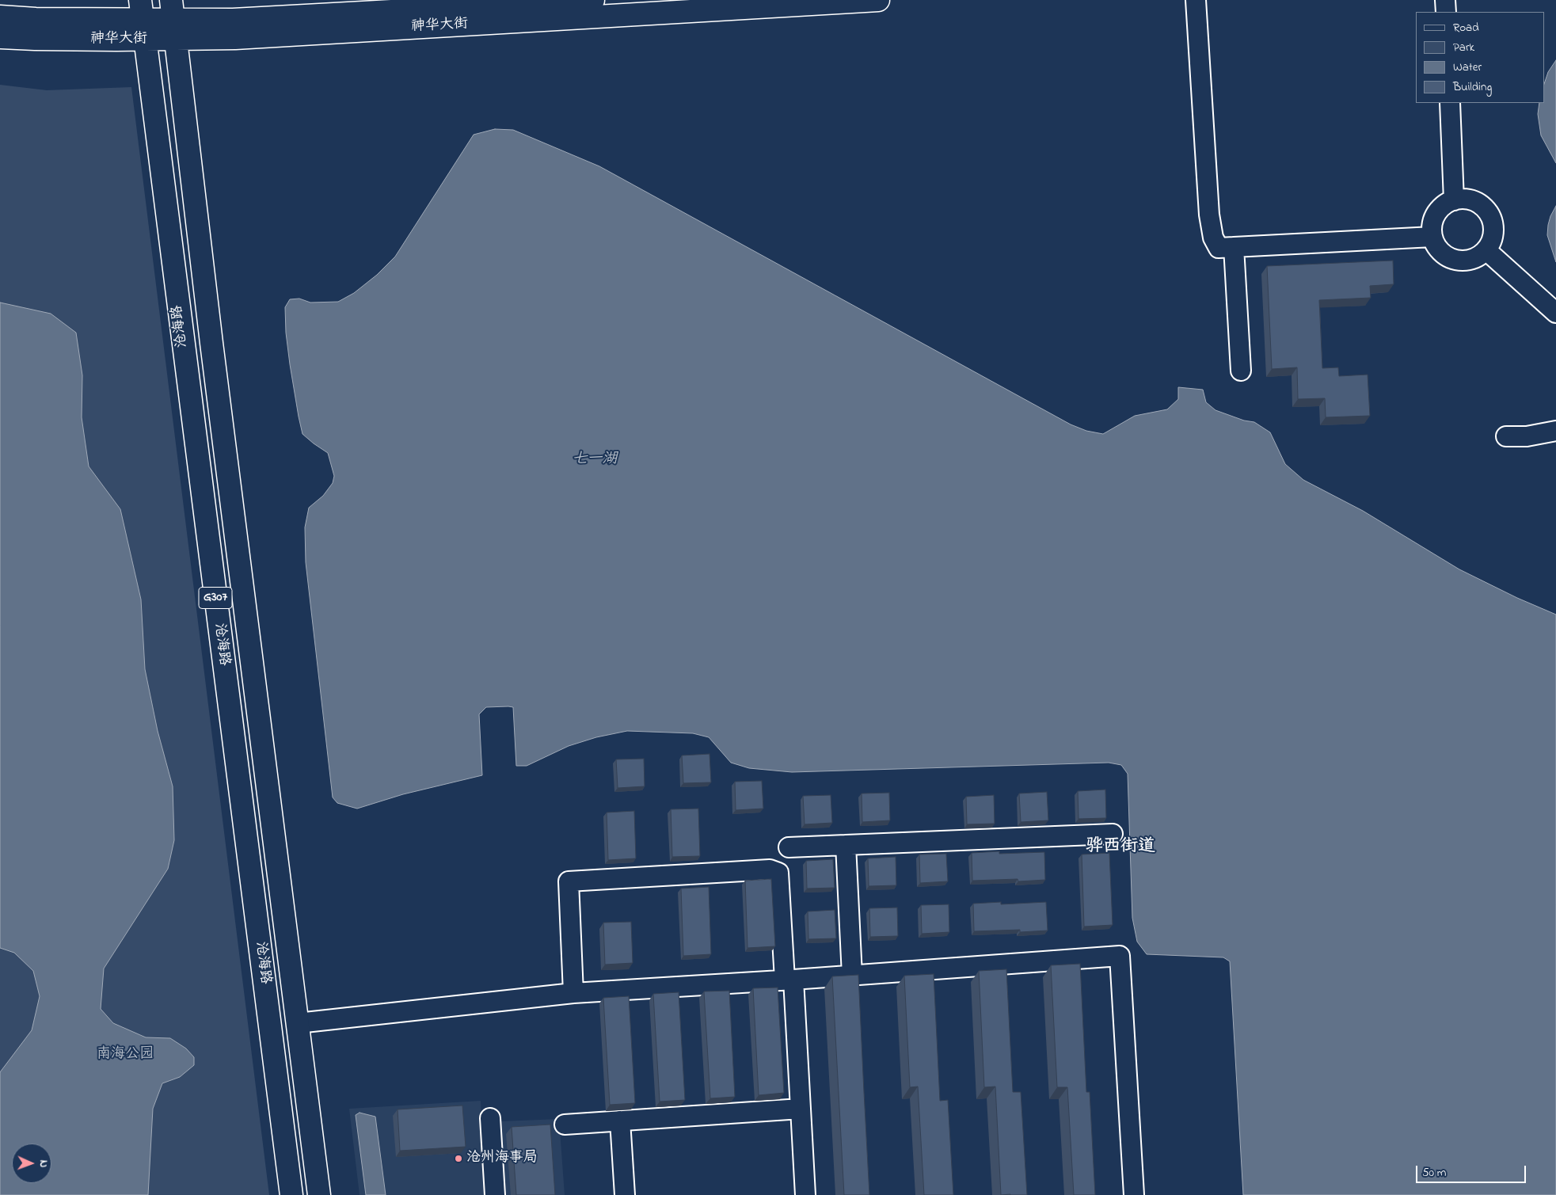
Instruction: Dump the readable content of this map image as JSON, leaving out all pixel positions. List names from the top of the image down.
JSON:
{
  "streets": {
    "main road": ["神华大街", "沧海路", "G307"]
  },
  "crossings": [
    ["神华大街", "沧海路"]
  ],
  "districts": ["骅西街道"],
  "water": ["七一湖"],
  "parks": ["南海公园"],
  "places": ["沧州海事局"],
  "legend": [
    "Road",
    "Park",
    "Water",
    "Building"
  ],
  "scale_bar": "50 m",
  "north": "right"
}
